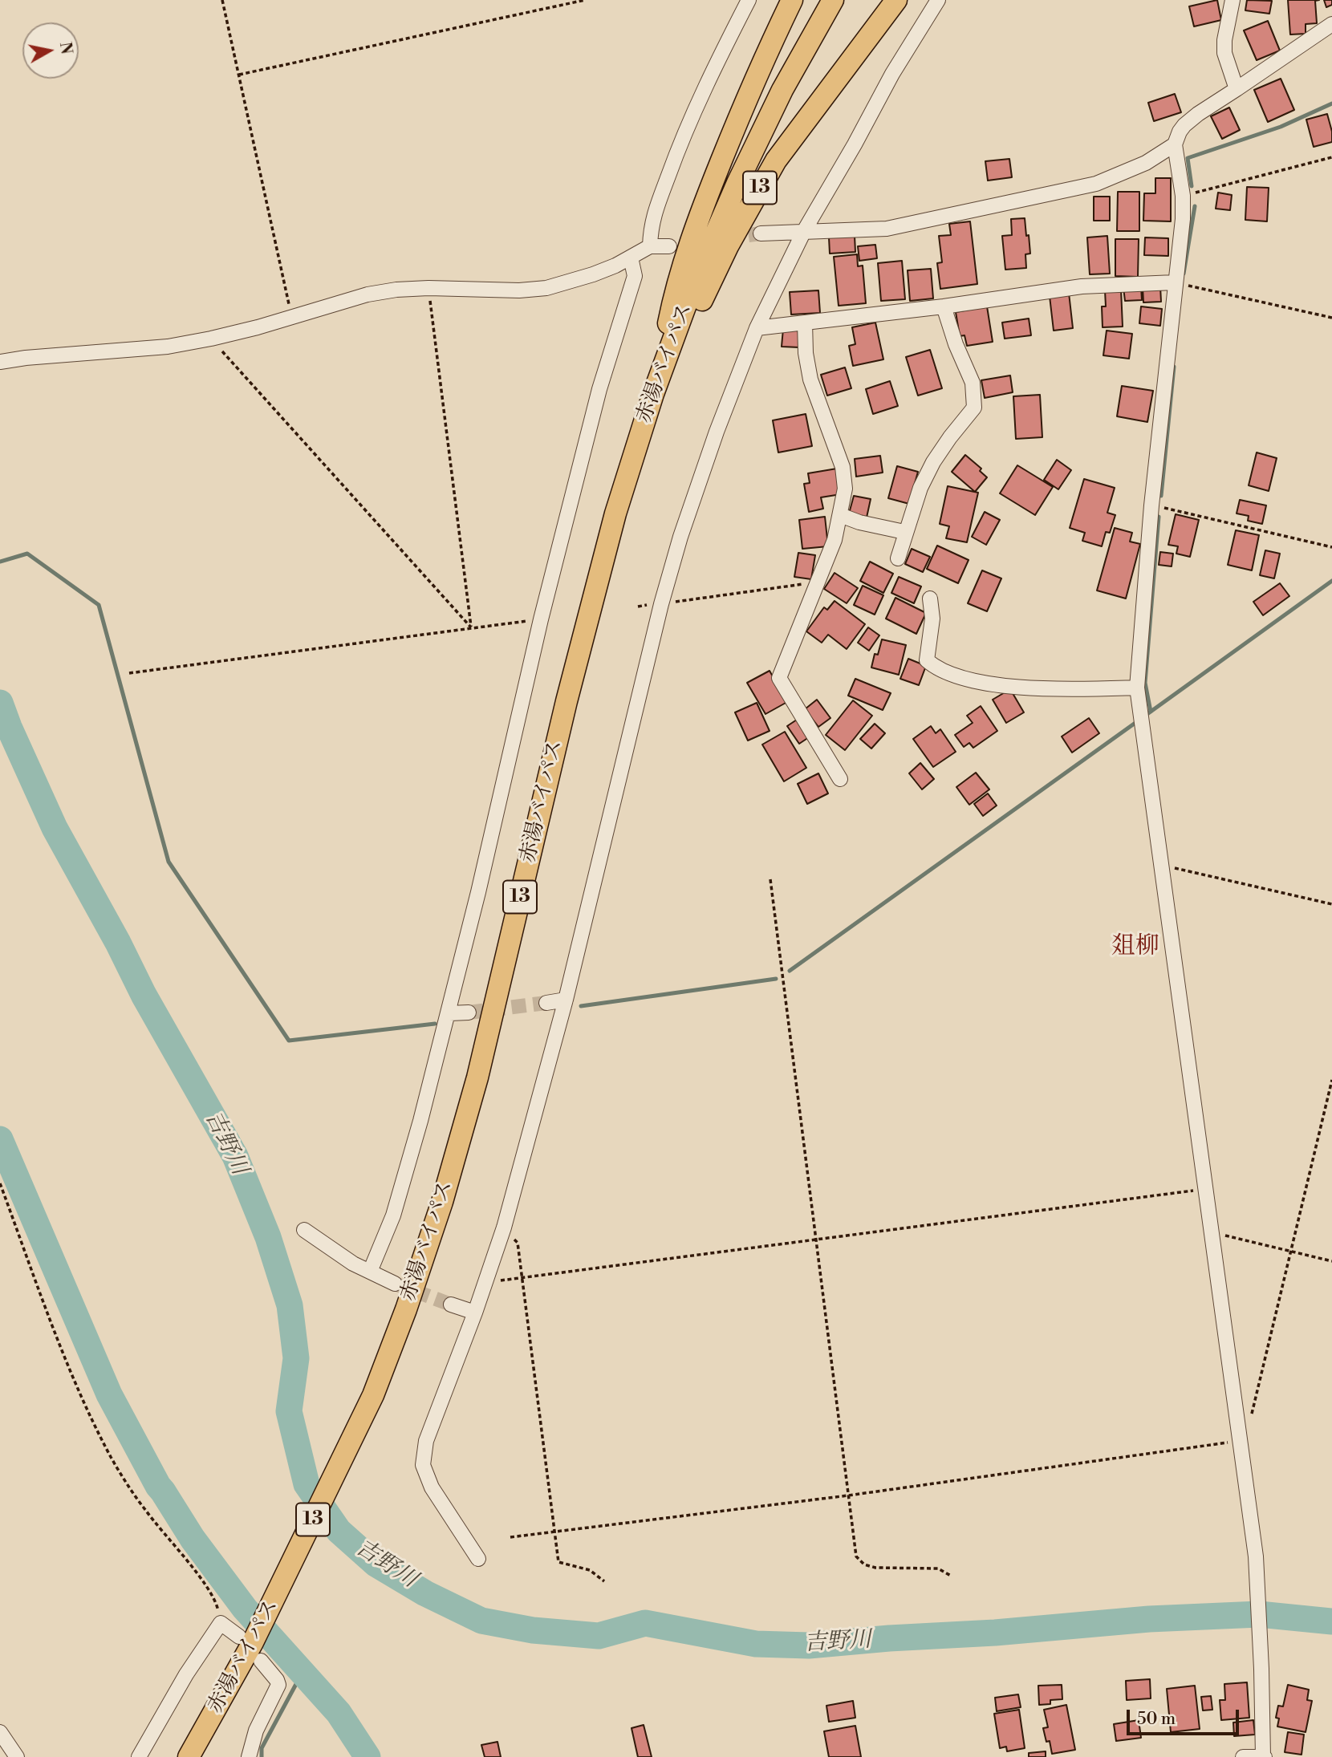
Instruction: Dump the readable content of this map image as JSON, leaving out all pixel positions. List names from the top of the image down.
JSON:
{
  "streets": {
    "highway": ["13", "赤湯バイパス"]
  },
  "crossings": [
    ["13", "赤湯バイパス"]
  ],
  "districts": ["爼柳"],
  "water": ["吉野川"],
  "scale_bar": "50 m",
  "north": "right"
}
